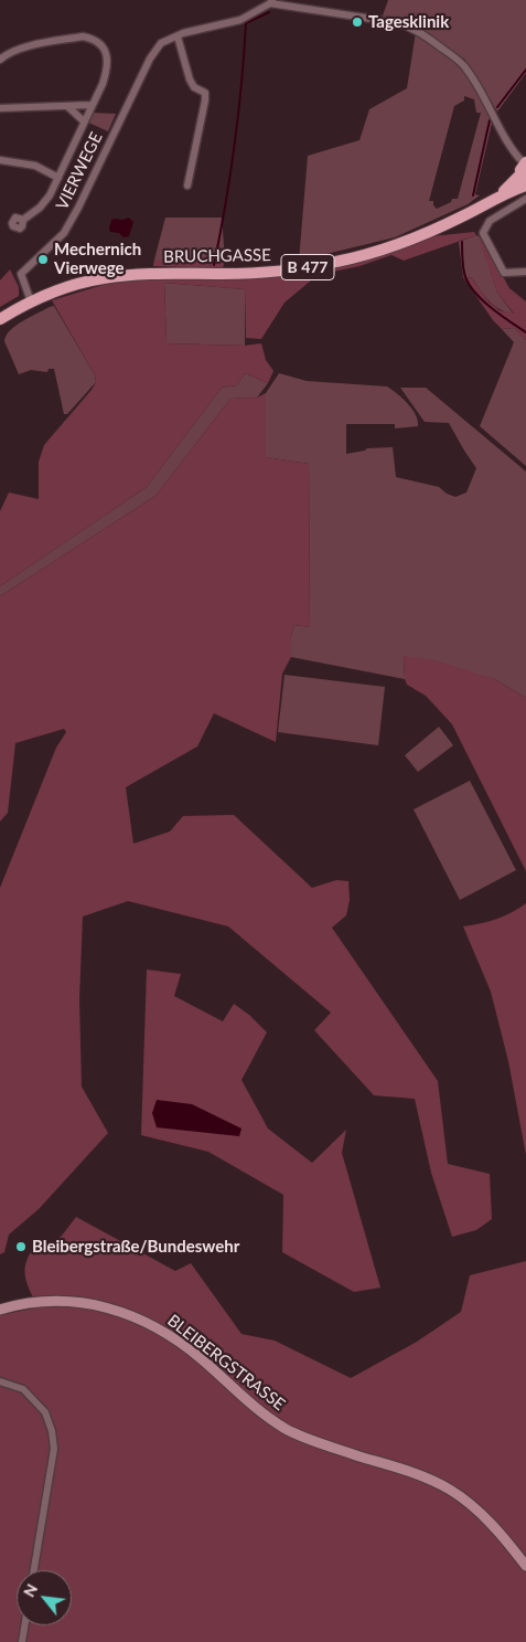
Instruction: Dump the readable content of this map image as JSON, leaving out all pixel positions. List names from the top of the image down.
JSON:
{
  "streets": {
    "main road": ["BRUCHGASSE", "B 477"],
    "street": ["VIERWEGE", "BLEIBERGSTRASSE"]
  },
  "crossings": [
    ["VIERWEGE", "BRUCHGASSE"],
    ["BRUCHGASSE", "B 477"]
  ],
  "places": ["Tagesklinik", "Mechernich Vierwege", "Bleibergstraße/Bundeswehr"],
  "north": "top left"
}
